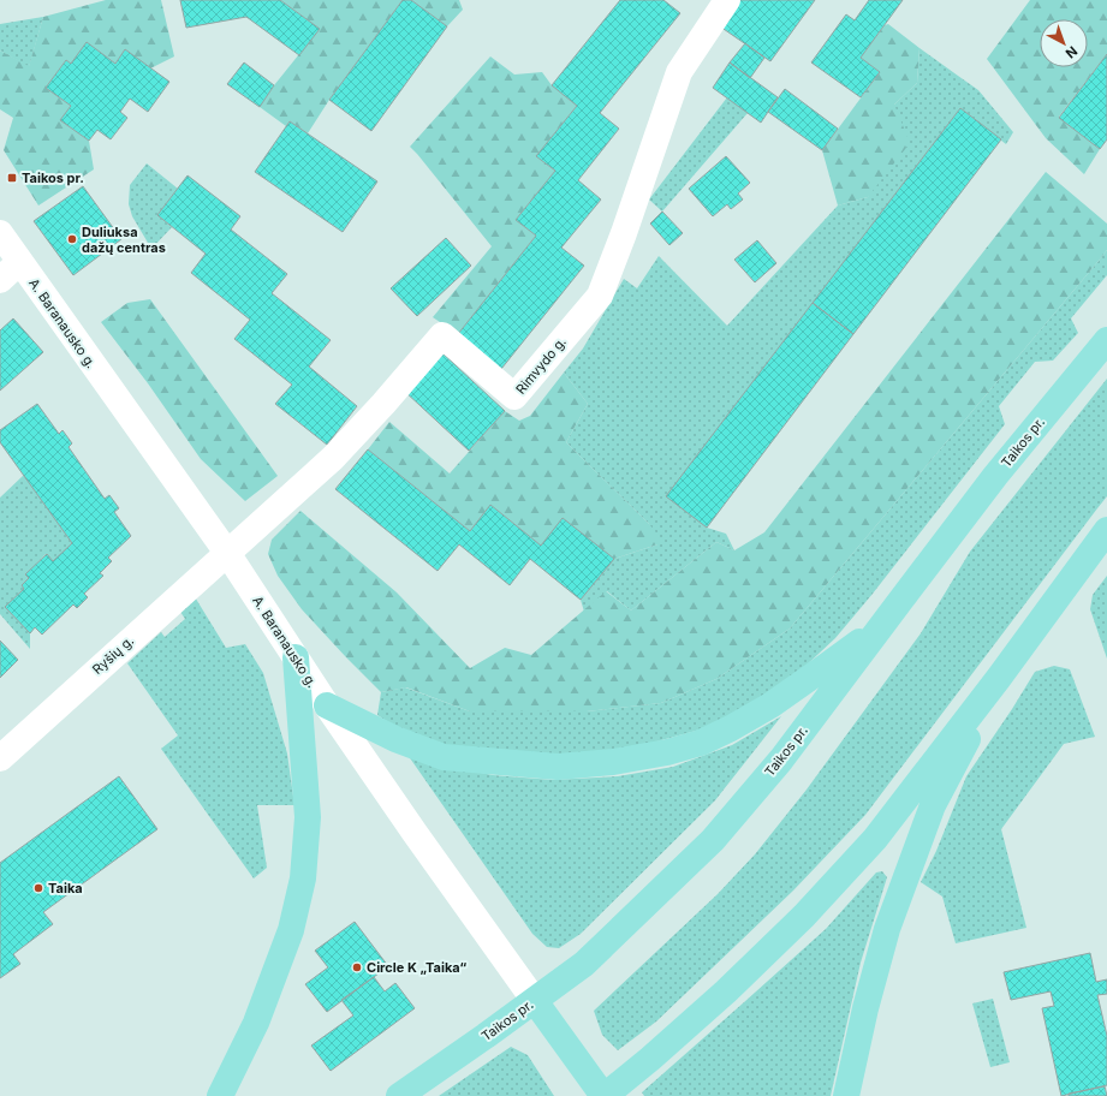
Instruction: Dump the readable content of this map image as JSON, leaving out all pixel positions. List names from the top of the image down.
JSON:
{
  "streets": {
    "main road": ["A. Baranausko g.", "Taikos pr."],
    "street": ["Rimvydo g.", "Ryšių g."]
  },
  "crossings": [
    ["A. Baranausko g.", "Rimvydo g."],
    ["A. Baranausko g.", "Taikos pr."],
    ["A. Baranausko g.", "Ryšių g."],
    ["Rimvydo g.", "Ryšių g."]
  ],
  "places": {
    "transit": ["Taikos pr."],
    "other": ["Duliuksa dažų centras", "Taika", "Circle K „Taika“"]
  },
  "north": "bottom right"
}
